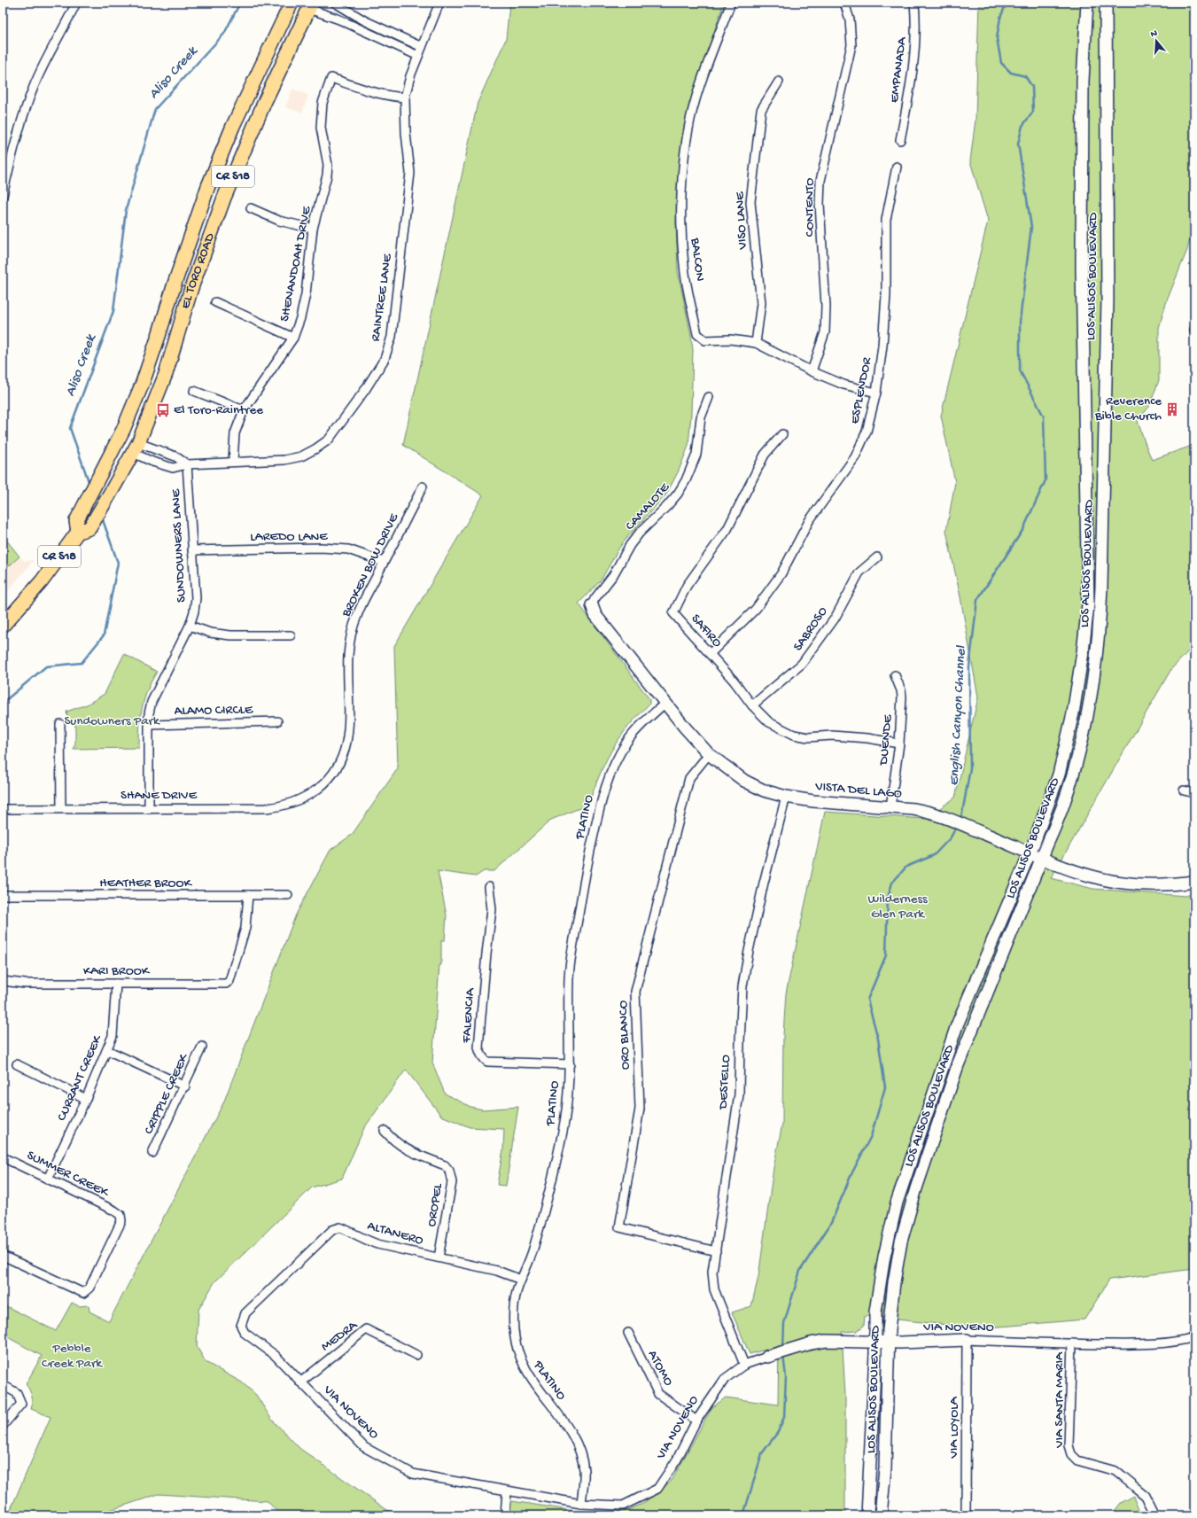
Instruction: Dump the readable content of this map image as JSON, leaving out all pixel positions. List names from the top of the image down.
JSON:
{
  "streets": {
    "main road": [
      "CR S18",
      "EL TORO ROAD",
      "LOS ALISOS BOULEVARD",
      "VISTA DEL LAGO",
      "VIA NOVENO"
    ],
    "street": [
      "EMPANADA",
      "CONTENTO",
      "VISO LANE",
      "BALCON",
      "SHENANDOAH DRIVE",
      "RAINTREE LANE",
      "ESPLENDOR",
      "CAMALOTE",
      "LAREDO LANE",
      "SUNDOWNERS LANE",
      "BROKEN BOW DRIVE",
      "SABROSO",
      "SAFIRO",
      "ALAMO CIRCLE",
      "DUENDE",
      "SHANE DRIVE",
      "PLATINO",
      "HEATHER BROOK",
      "KARI BROOK",
      "FALENCIA",
      "ORO BLANCO",
      "CURRANT CREEK",
      "DESTELLO",
      "CRIPPLE CREEK",
      "SUMMER CREEK",
      "OROPEL",
      "ALTANERO",
      "MEDRA",
      "ATOMO",
      "VIA SANTA MARIA",
      "VIA LOYOLA"
    ]
  },
  "crossings": [
    ["CONTENTO", "BALCON"],
    ["VISO LANE", "BALCON"],
    ["BALCON", "ESPLENDOR"],
    ["SHENANDOAH DRIVE", "RAINTREE LANE"],
    ["EL TORO ROAD", "RAINTREE LANE"],
    ["LOS ALISOS BOULEVARD", "VISTA DEL LAGO"],
    ["LOS ALISOS BOULEVARD", "VIA NOVENO"],
    ["RAINTREE LANE", "SUNDOWNERS LANE"],
    ["ESPLENDOR", "SAFIRO"],
    ["CAMALOTE", "VISTA DEL LAGO"],
    ["LAREDO LANE", "SUNDOWNERS LANE"],
    ["LAREDO LANE", "BROKEN BOW DRIVE"],
    ["SUNDOWNERS LANE", "ALAMO CIRCLE"],
    ["SUNDOWNERS LANE", "SHANE DRIVE"],
    ["BROKEN BOW DRIVE", "SHANE DRIVE"],
    ["SABROSO", "SAFIRO"],
    ["SAFIRO", "DUENDE"],
    ["DUENDE", "VISTA DEL LAGO"],
    ["VISTA DEL LAGO", "PLATINO"],
    ["VISTA DEL LAGO", "ORO BLANCO"],
    ["VISTA DEL LAGO", "DESTELLO"],
    ["PLATINO", "FALENCIA"],
    ["PLATINO", "ALTANERO"],
    ["PLATINO", "VIA NOVENO"],
    ["HEATHER BROOK", "KARI BROOK"],
    ["KARI BROOK", "CURRANT CREEK"],
    ["ORO BLANCO", "DESTELLO"],
    ["CURRANT CREEK", "SUMMER CREEK"],
    ["DESTELLO", "VIA NOVENO"],
    ["OROPEL", "ALTANERO"],
    ["ALTANERO", "VIA NOVENO"],
    ["VIA NOVENO", "MEDRA"],
    ["VIA NOVENO", "ATOMO"],
    ["VIA NOVENO", "VIA SANTA MARIA"],
    ["VIA NOVENO", "VIA LOYOLA"]
  ],
  "water": ["Aliso Creek", "English Canyon Channel"],
  "parks": ["Sundowners Park", "Wilderness Glen Park", "Pebble Creek Park"],
  "places": {
    "building": ["Reverence Bible Church"],
    "bus stop": ["El Toro-Raintree"]
  },
  "north": "top"
}
